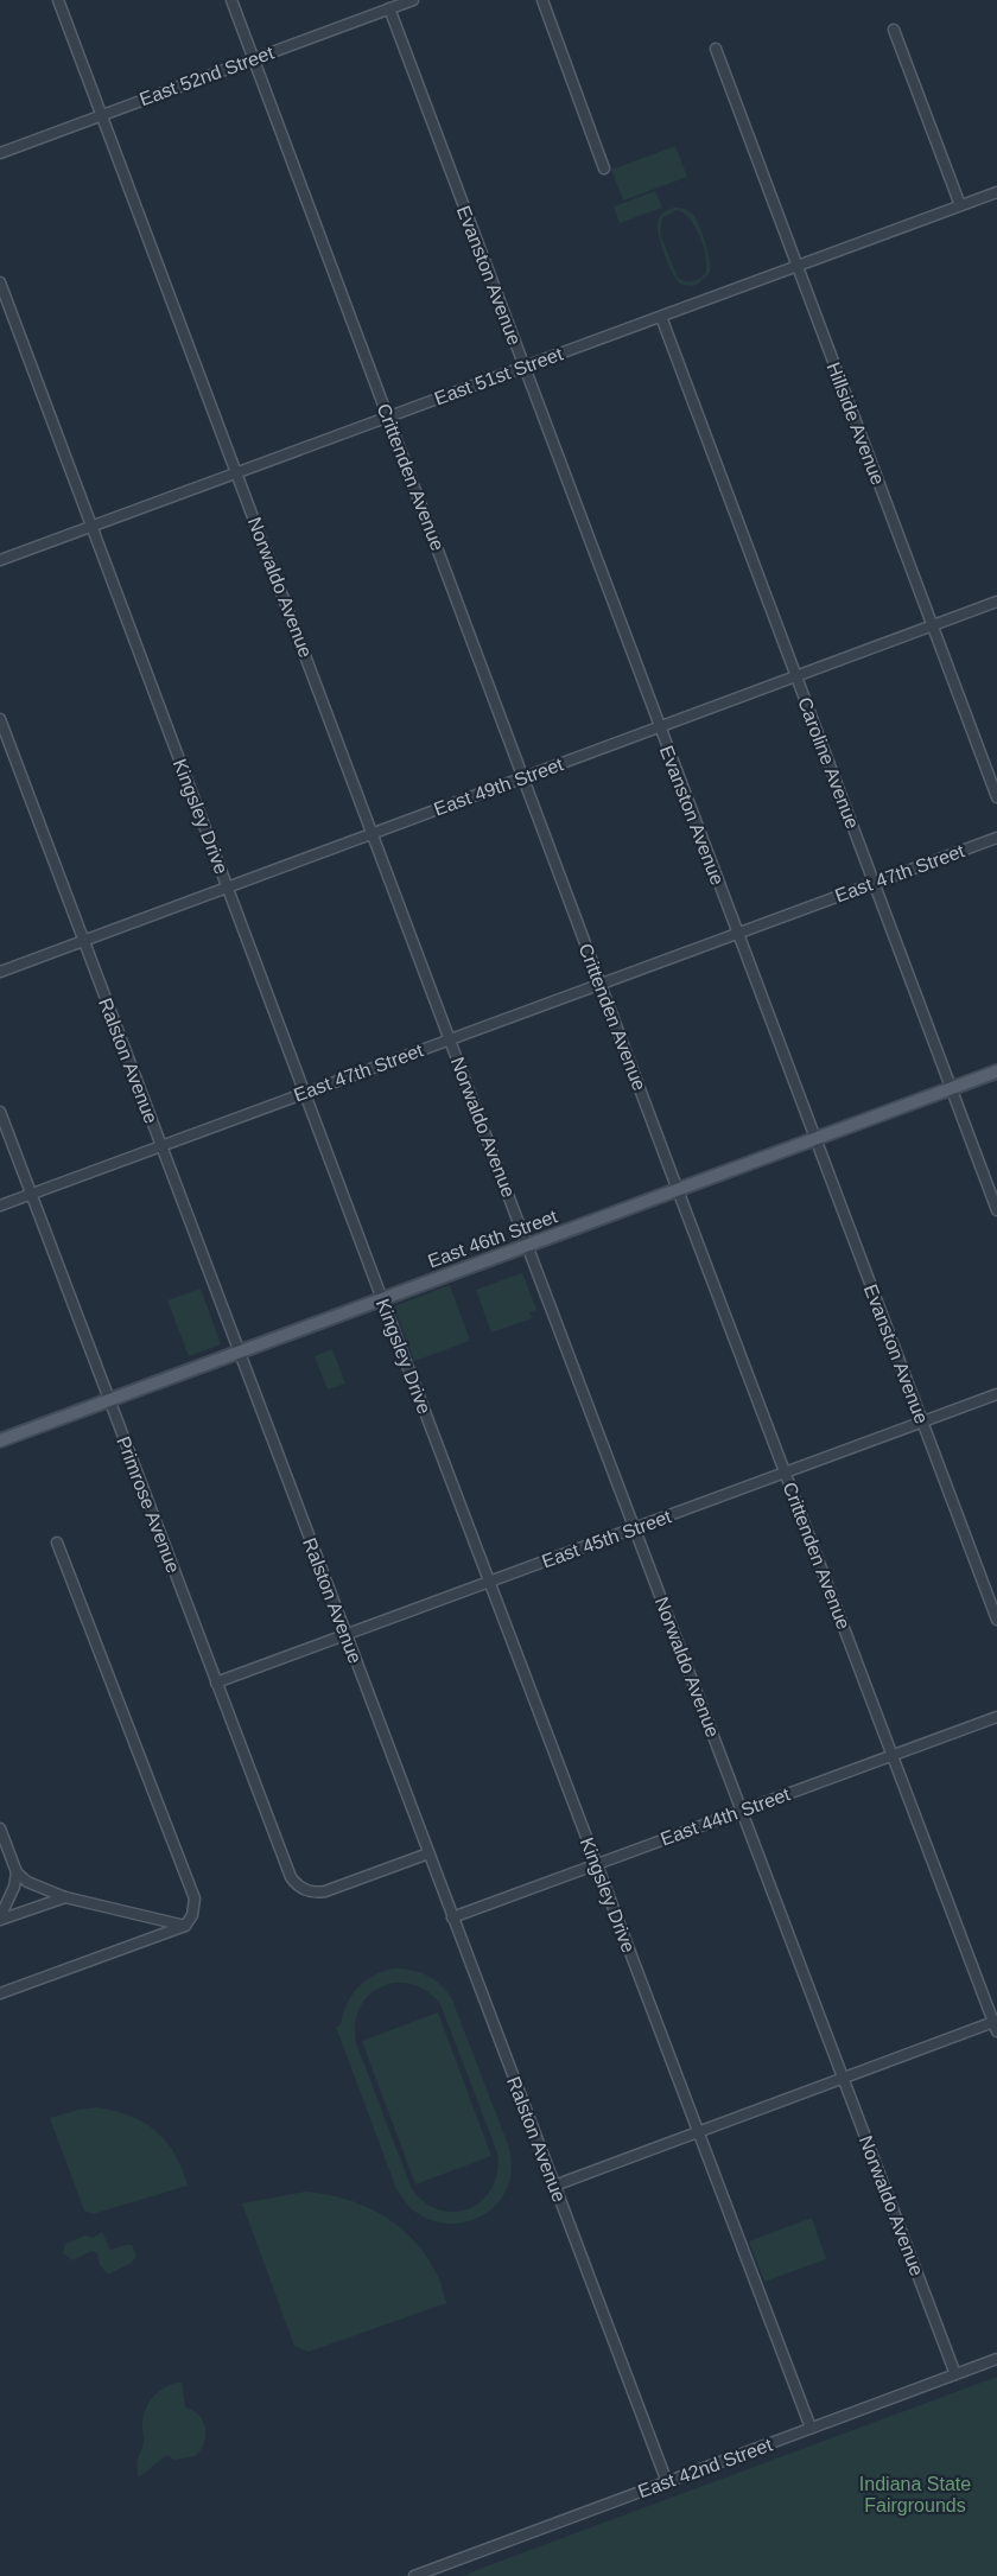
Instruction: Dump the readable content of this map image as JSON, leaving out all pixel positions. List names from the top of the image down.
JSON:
{
  "streets": {
    "main road": ["East 46th Street"],
    "street": [
      "East 52nd Street",
      "Evanston Avenue",
      "East 51st Street",
      "Hillside Avenue",
      "Crittenden Avenue",
      "Norwaldo Avenue",
      "Caroline Avenue",
      "East 49th Street",
      "Kingsley Drive",
      "East 47th Street",
      "Ralston Avenue",
      "Primrose Avenue",
      "East 45th Street",
      "East 44th Street",
      "East 42nd Street"
    ]
  },
  "crossings": [
    ["East 52nd Street", "Evanston Avenue"],
    ["East 52nd Street", "Crittenden Avenue"],
    ["East 52nd Street", "Norwaldo Avenue"],
    ["Evanston Avenue", "East 51st Street"],
    ["Evanston Avenue", "East 49th Street"],
    ["Evanston Avenue", "East 47th Street"],
    ["Evanston Avenue", "East 46th Street"],
    ["Evanston Avenue", "East 45th Street"],
    ["East 51st Street", "Hillside Avenue"],
    ["East 51st Street", "Crittenden Avenue"],
    ["East 51st Street", "Norwaldo Avenue"],
    ["East 51st Street", "Caroline Avenue"],
    ["East 51st Street", "Kingsley Drive"],
    ["Hillside Avenue", "East 49th Street"],
    ["Crittenden Avenue", "East 49th Street"],
    ["Crittenden Avenue", "East 47th Street"],
    ["Crittenden Avenue", "East 46th Street"],
    ["Crittenden Avenue", "East 45th Street"],
    ["Crittenden Avenue", "East 44th Street"],
    ["Norwaldo Avenue", "East 49th Street"],
    ["Norwaldo Avenue", "East 47th Street"],
    ["Norwaldo Avenue", "East 46th Street"],
    ["Norwaldo Avenue", "East 45th Street"],
    ["Norwaldo Avenue", "East 44th Street"],
    ["Norwaldo Avenue", "East 42nd Street"],
    ["Caroline Avenue", "East 49th Street"],
    ["Caroline Avenue", "East 47th Street"],
    ["Caroline Avenue", "East 46th Street"],
    ["East 49th Street", "Kingsley Drive"],
    ["East 49th Street", "Ralston Avenue"],
    ["Kingsley Drive", "East 47th Street"],
    ["Kingsley Drive", "East 46th Street"],
    ["Kingsley Drive", "East 45th Street"],
    ["Kingsley Drive", "East 44th Street"],
    ["Kingsley Drive", "East 42nd Street"],
    ["East 47th Street", "Ralston Avenue"],
    ["East 47th Street", "Primrose Avenue"],
    ["Ralston Avenue", "East 46th Street"],
    ["Ralston Avenue", "Primrose Avenue"],
    ["Ralston Avenue", "East 45th Street"],
    ["Ralston Avenue", "East 44th Street"],
    ["Ralston Avenue", "East 42nd Street"],
    ["East 46th Street", "Primrose Avenue"],
    ["Primrose Avenue", "East 45th Street"]
  ],
  "parks": ["Indiana State Fairgrounds"]
}
